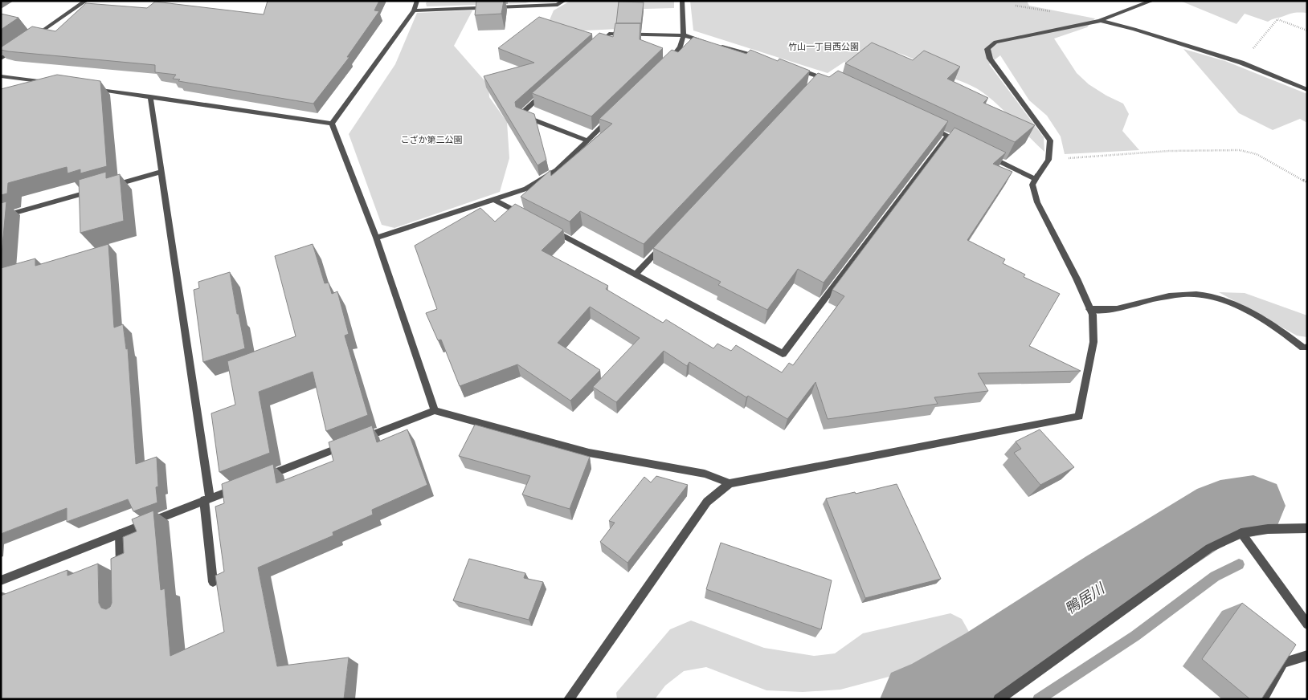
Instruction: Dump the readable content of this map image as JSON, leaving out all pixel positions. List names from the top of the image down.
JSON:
{
  "water": ["鴨居川"],
  "parks": ["竹山一丁目西公園", "こざか第二公園"]
}
